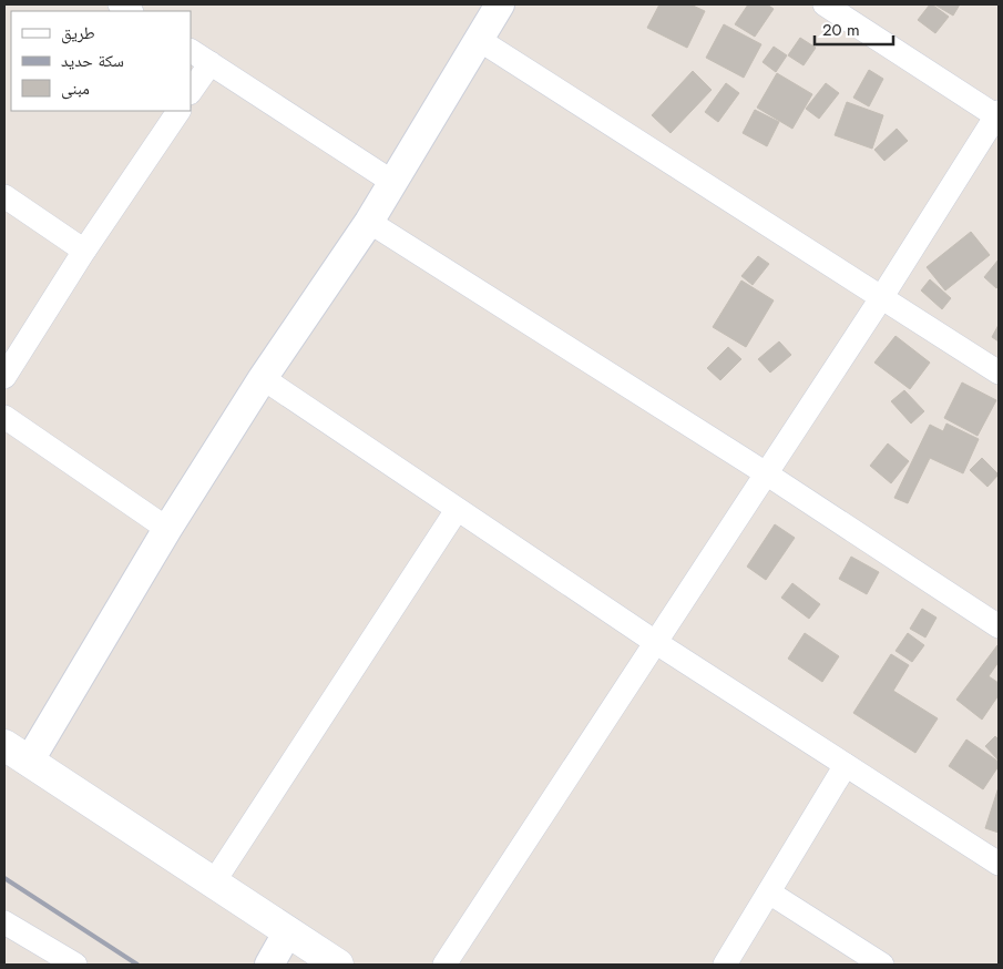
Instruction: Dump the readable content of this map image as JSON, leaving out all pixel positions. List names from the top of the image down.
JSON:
{
  "legend": ["طريق", "سكة حديد", "مبنى"],
  "scale_bar": "20 m"
}
